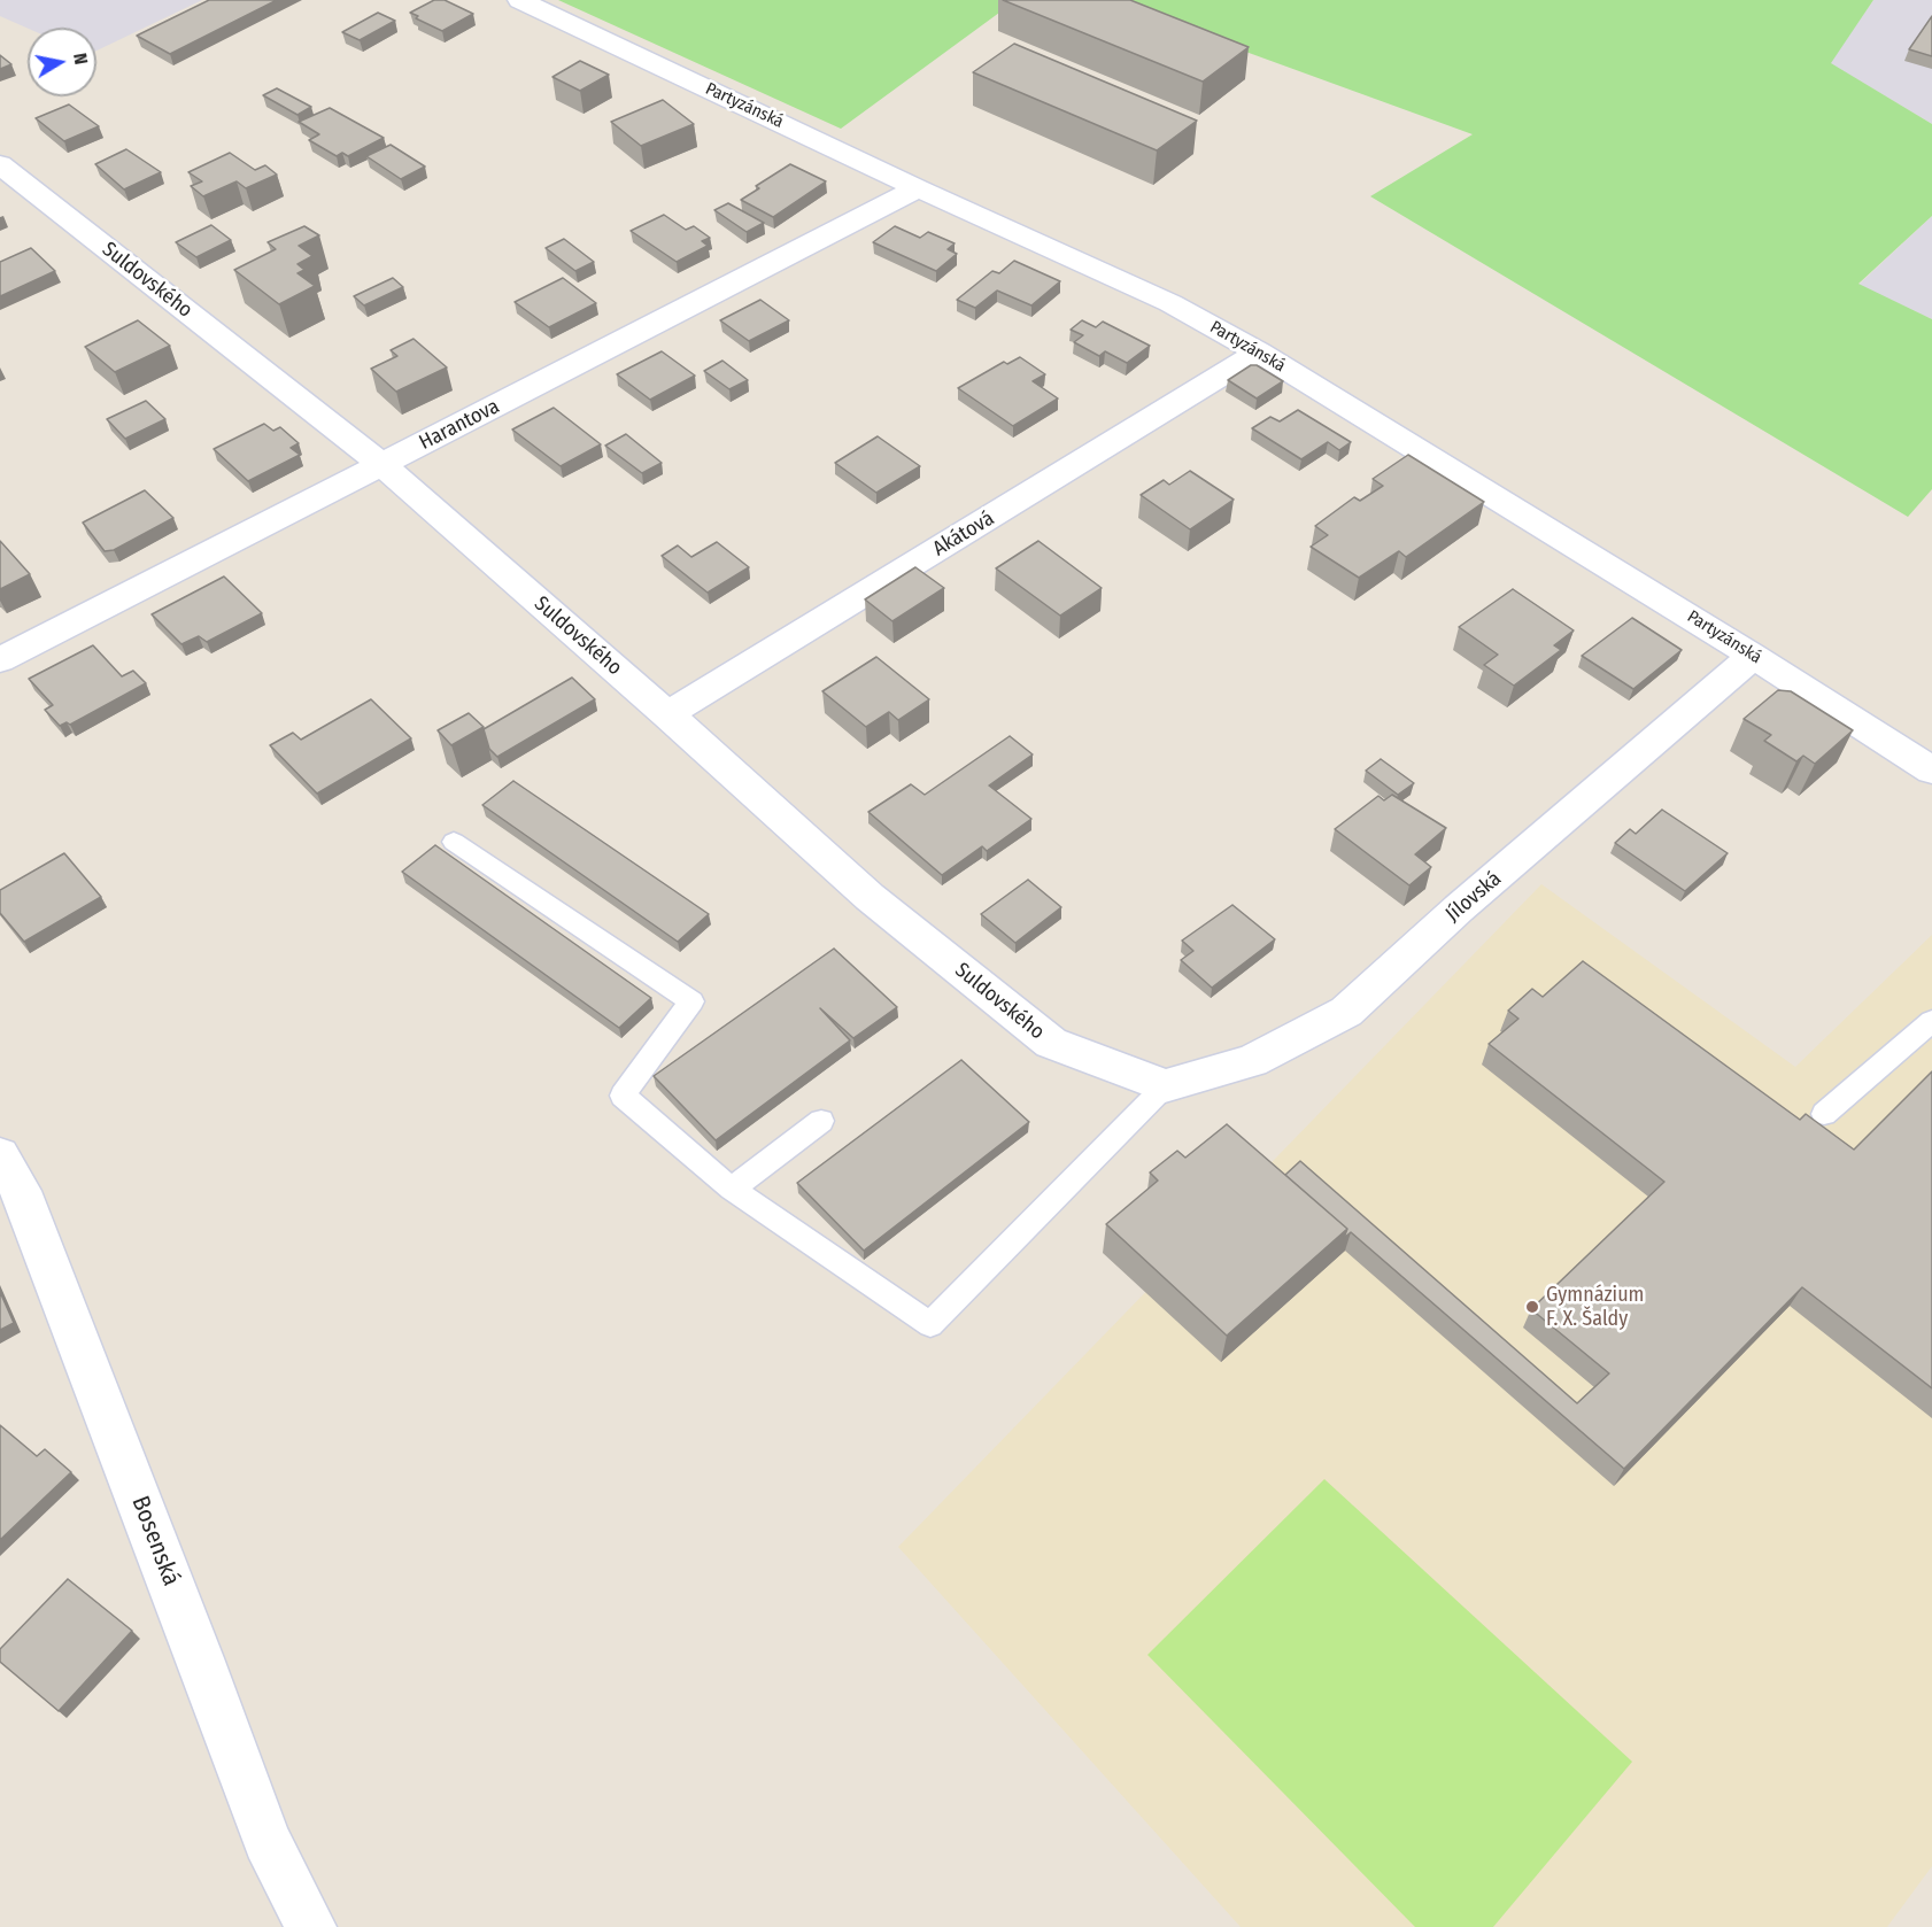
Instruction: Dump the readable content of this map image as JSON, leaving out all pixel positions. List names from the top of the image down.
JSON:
{
  "streets": {
    "street": [
      "Partyzánská",
      "Suldovského",
      "Harantova",
      "Akátová",
      "Jílovská",
      "Bosenská"
    ]
  },
  "crossings": [
    ["Partyzánská", "Harantova"],
    ["Partyzánská", "Akátová"],
    ["Partyzánská", "Jílovská"],
    ["Suldovského", "Harantova"],
    ["Suldovského", "Akátová"],
    ["Suldovského", "Jílovská"]
  ],
  "places": ["Gymnázium F. X. Šaldy"],
  "north": "right"
}
